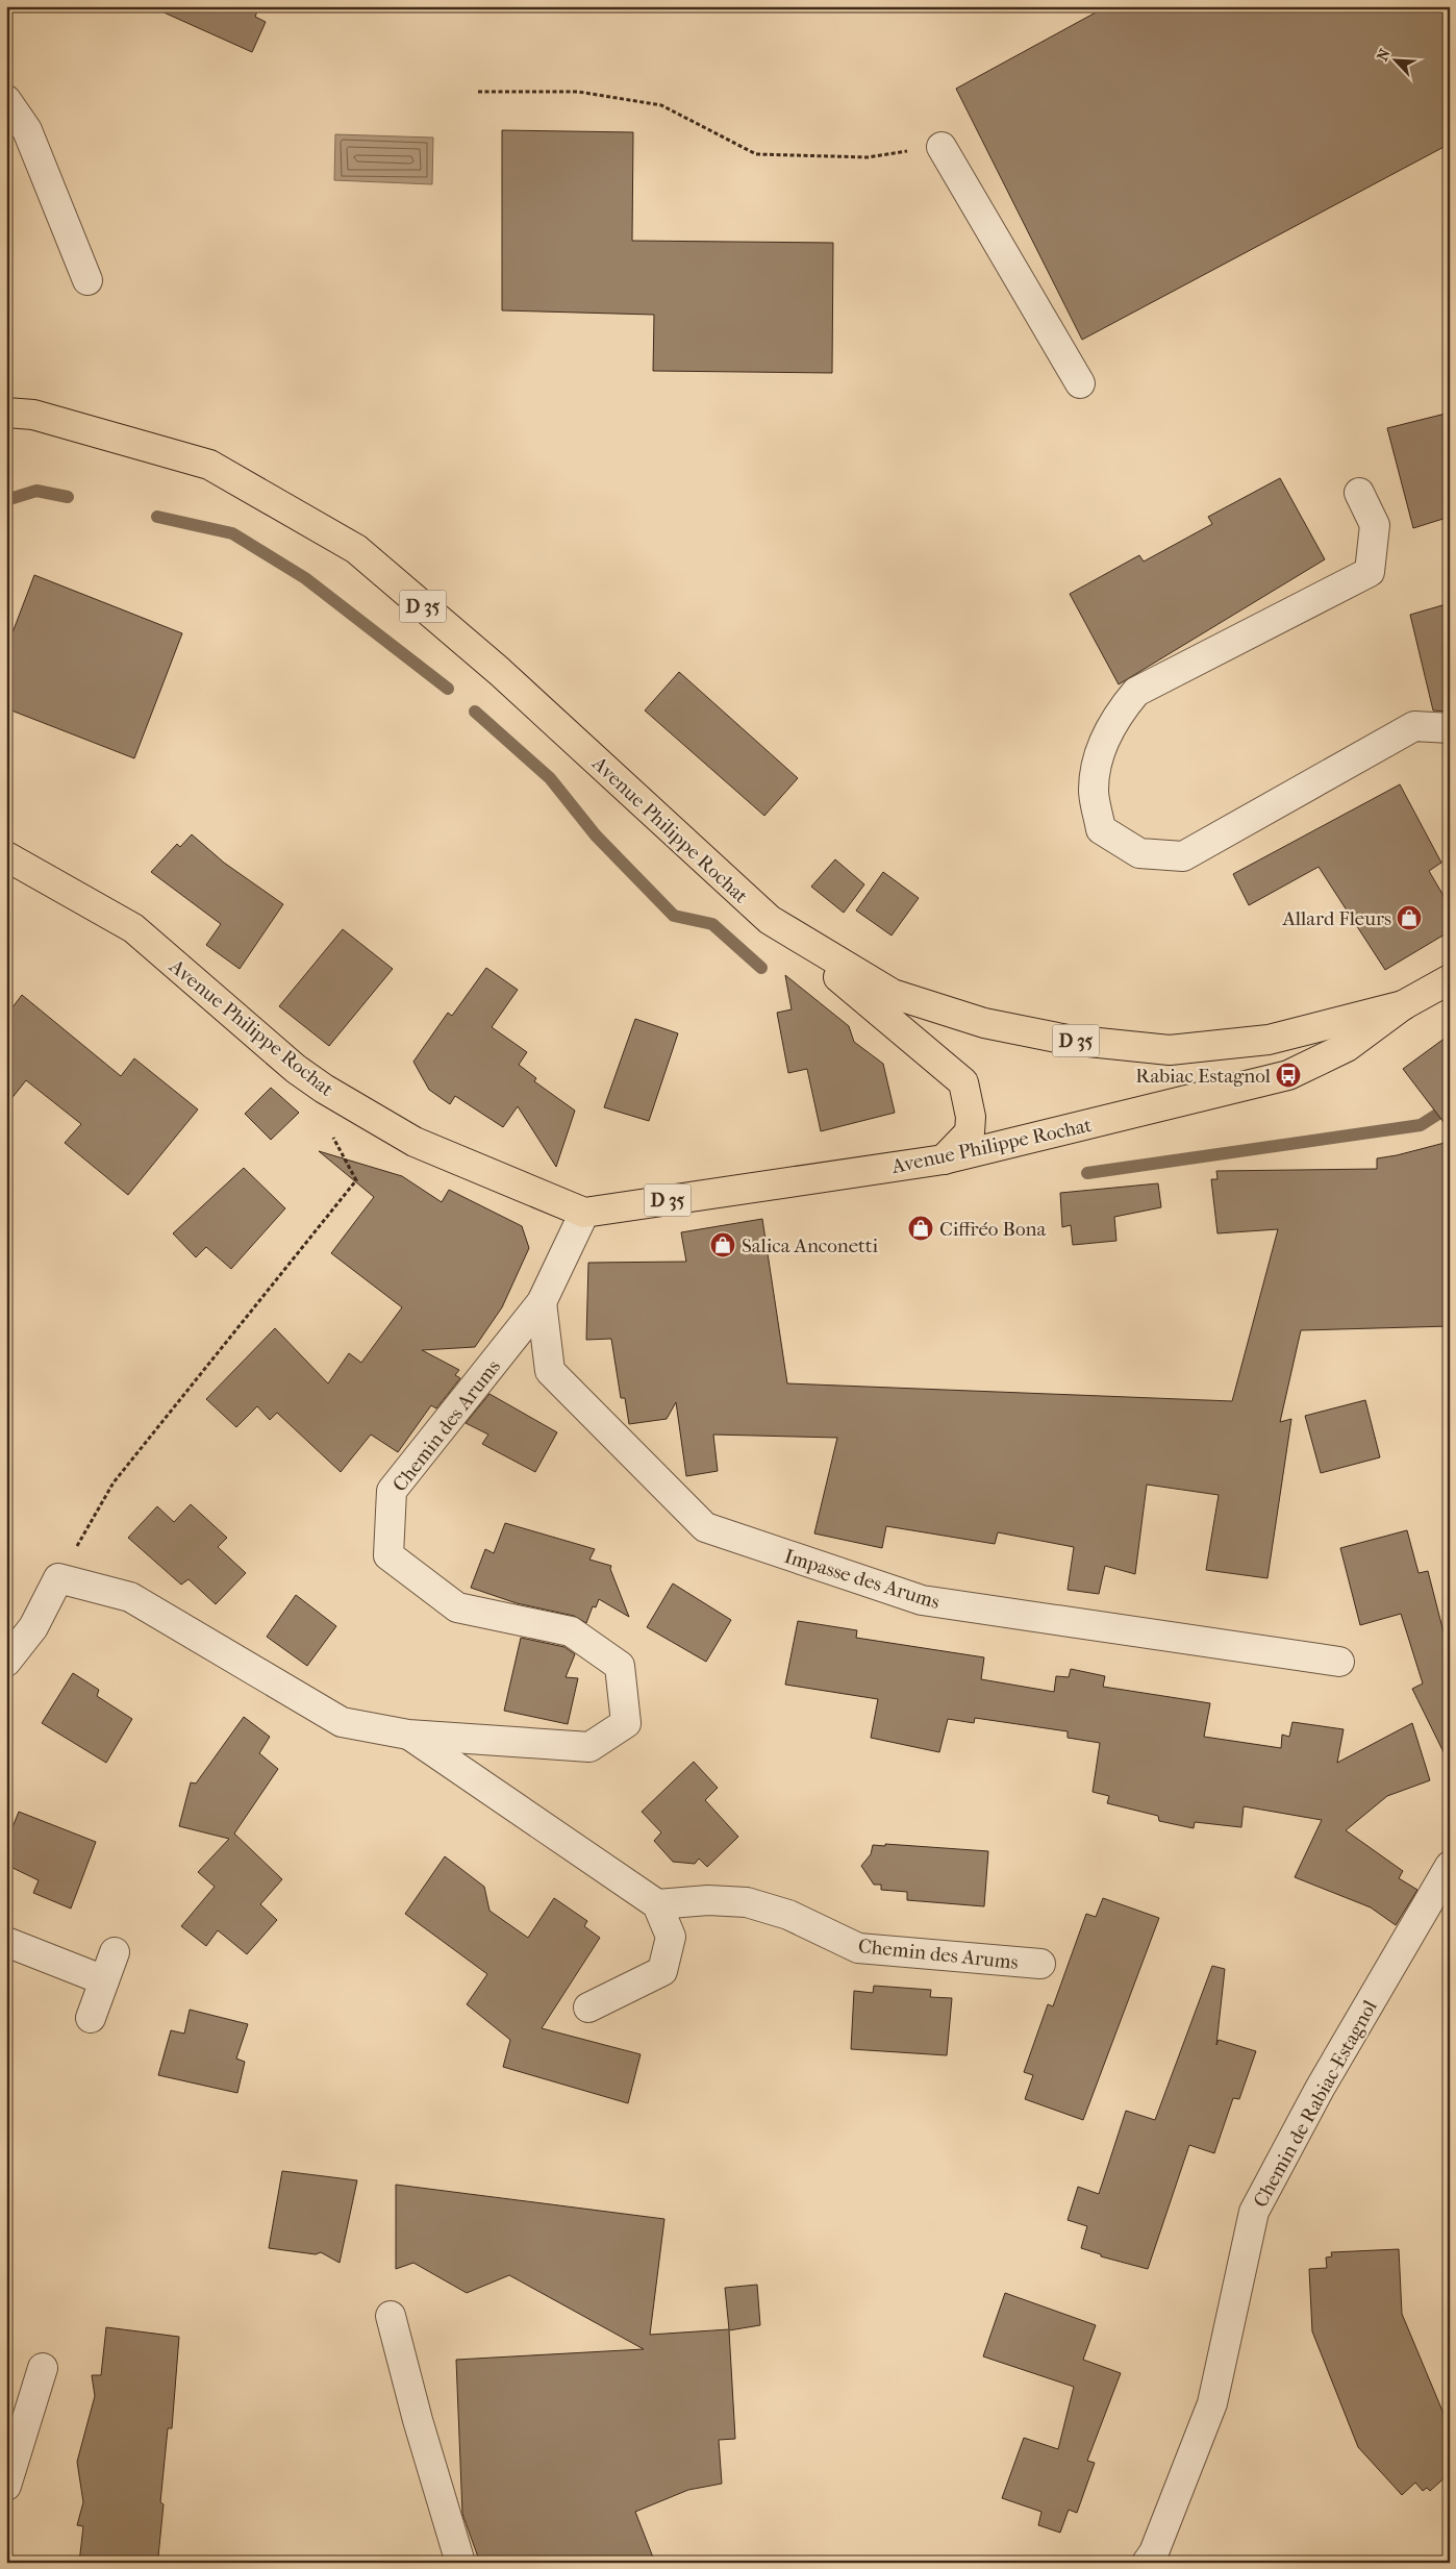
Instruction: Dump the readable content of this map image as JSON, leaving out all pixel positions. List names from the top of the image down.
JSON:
{
  "streets": {
    "main road": ["D 35", "Avenue Philippe Rochat"],
    "street": ["Chemin des Arums", "Impasse des Arums", "Chemin de Rabiac-Estagnol"]
  },
  "crossings": [
    ["Avenue Philippe Rochat", "Chemin des Arums"],
    ["Chemin des Arums", "Impasse des Arums"]
  ],
  "places": {
    "shop": ["Allard Fleurs", "Ciffréo Bona", "Salica Anconetti"],
    "bus stop": ["Rabiac Estagnol"]
  },
  "north": "top left"
}
